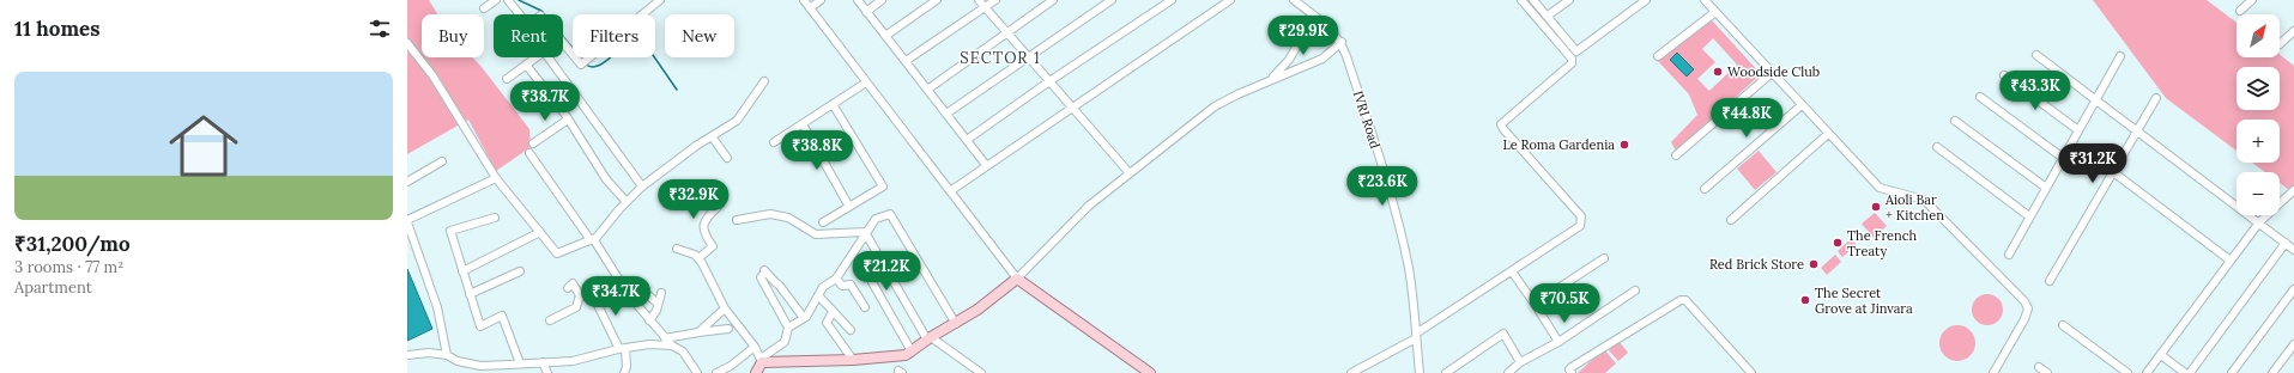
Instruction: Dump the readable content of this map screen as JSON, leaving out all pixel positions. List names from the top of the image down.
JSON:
{
  "streets": {
    "street": ["IVRI Road"]
  },
  "districts": ["SECTOR 1"],
  "places": [
    "Woodside Club",
    "Le Roma Gardenia",
    "Aioli Bar + Kitchen",
    "The French Treaty",
    "Red Brick Store",
    "The Secret Grove at Jinvara"
  ],
  "north": "top right",
  "page": {
    "heading": "11 homes",
    "map_buttons": ["+", "−"],
    "chip": [
      "Buy",
      "Rent",
      "Filters",
      "New"
    ],
    "price": [
      "₹29.9K",
      "₹43.3K",
      "₹38.7K",
      "₹44.8K",
      "₹38.8K",
      "₹31.2K",
      "₹23.6K",
      "₹32.9K",
      "₹21.2K",
      "₹34.7K",
      "₹70.5K"
    ],
    "list": [
      {
        "name": "₹31,200/mo",
        "note": "3 rooms · 77 m² · Apartment"
      }
    ]
  }
}
